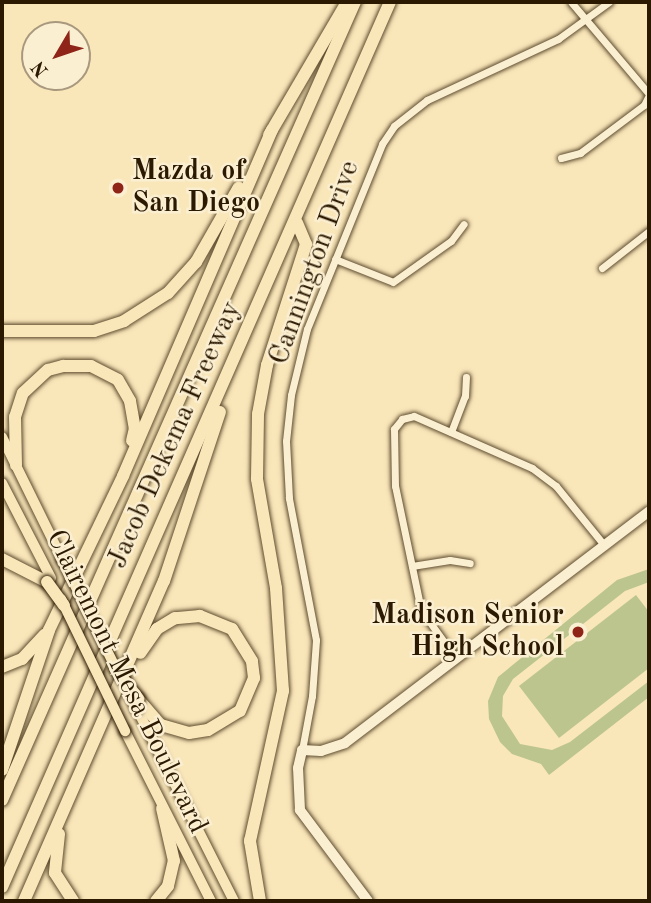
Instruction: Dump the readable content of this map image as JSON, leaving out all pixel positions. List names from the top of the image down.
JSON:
{
  "streets": {
    "highway": ["Jacob Dekema Freeway"],
    "main road": ["Clairemont Mesa Boulevard"],
    "street": ["Cannington Drive"]
  },
  "places": ["Mazda of San Diego", "Madison Senior High School"],
  "north": "bottom left"
}
